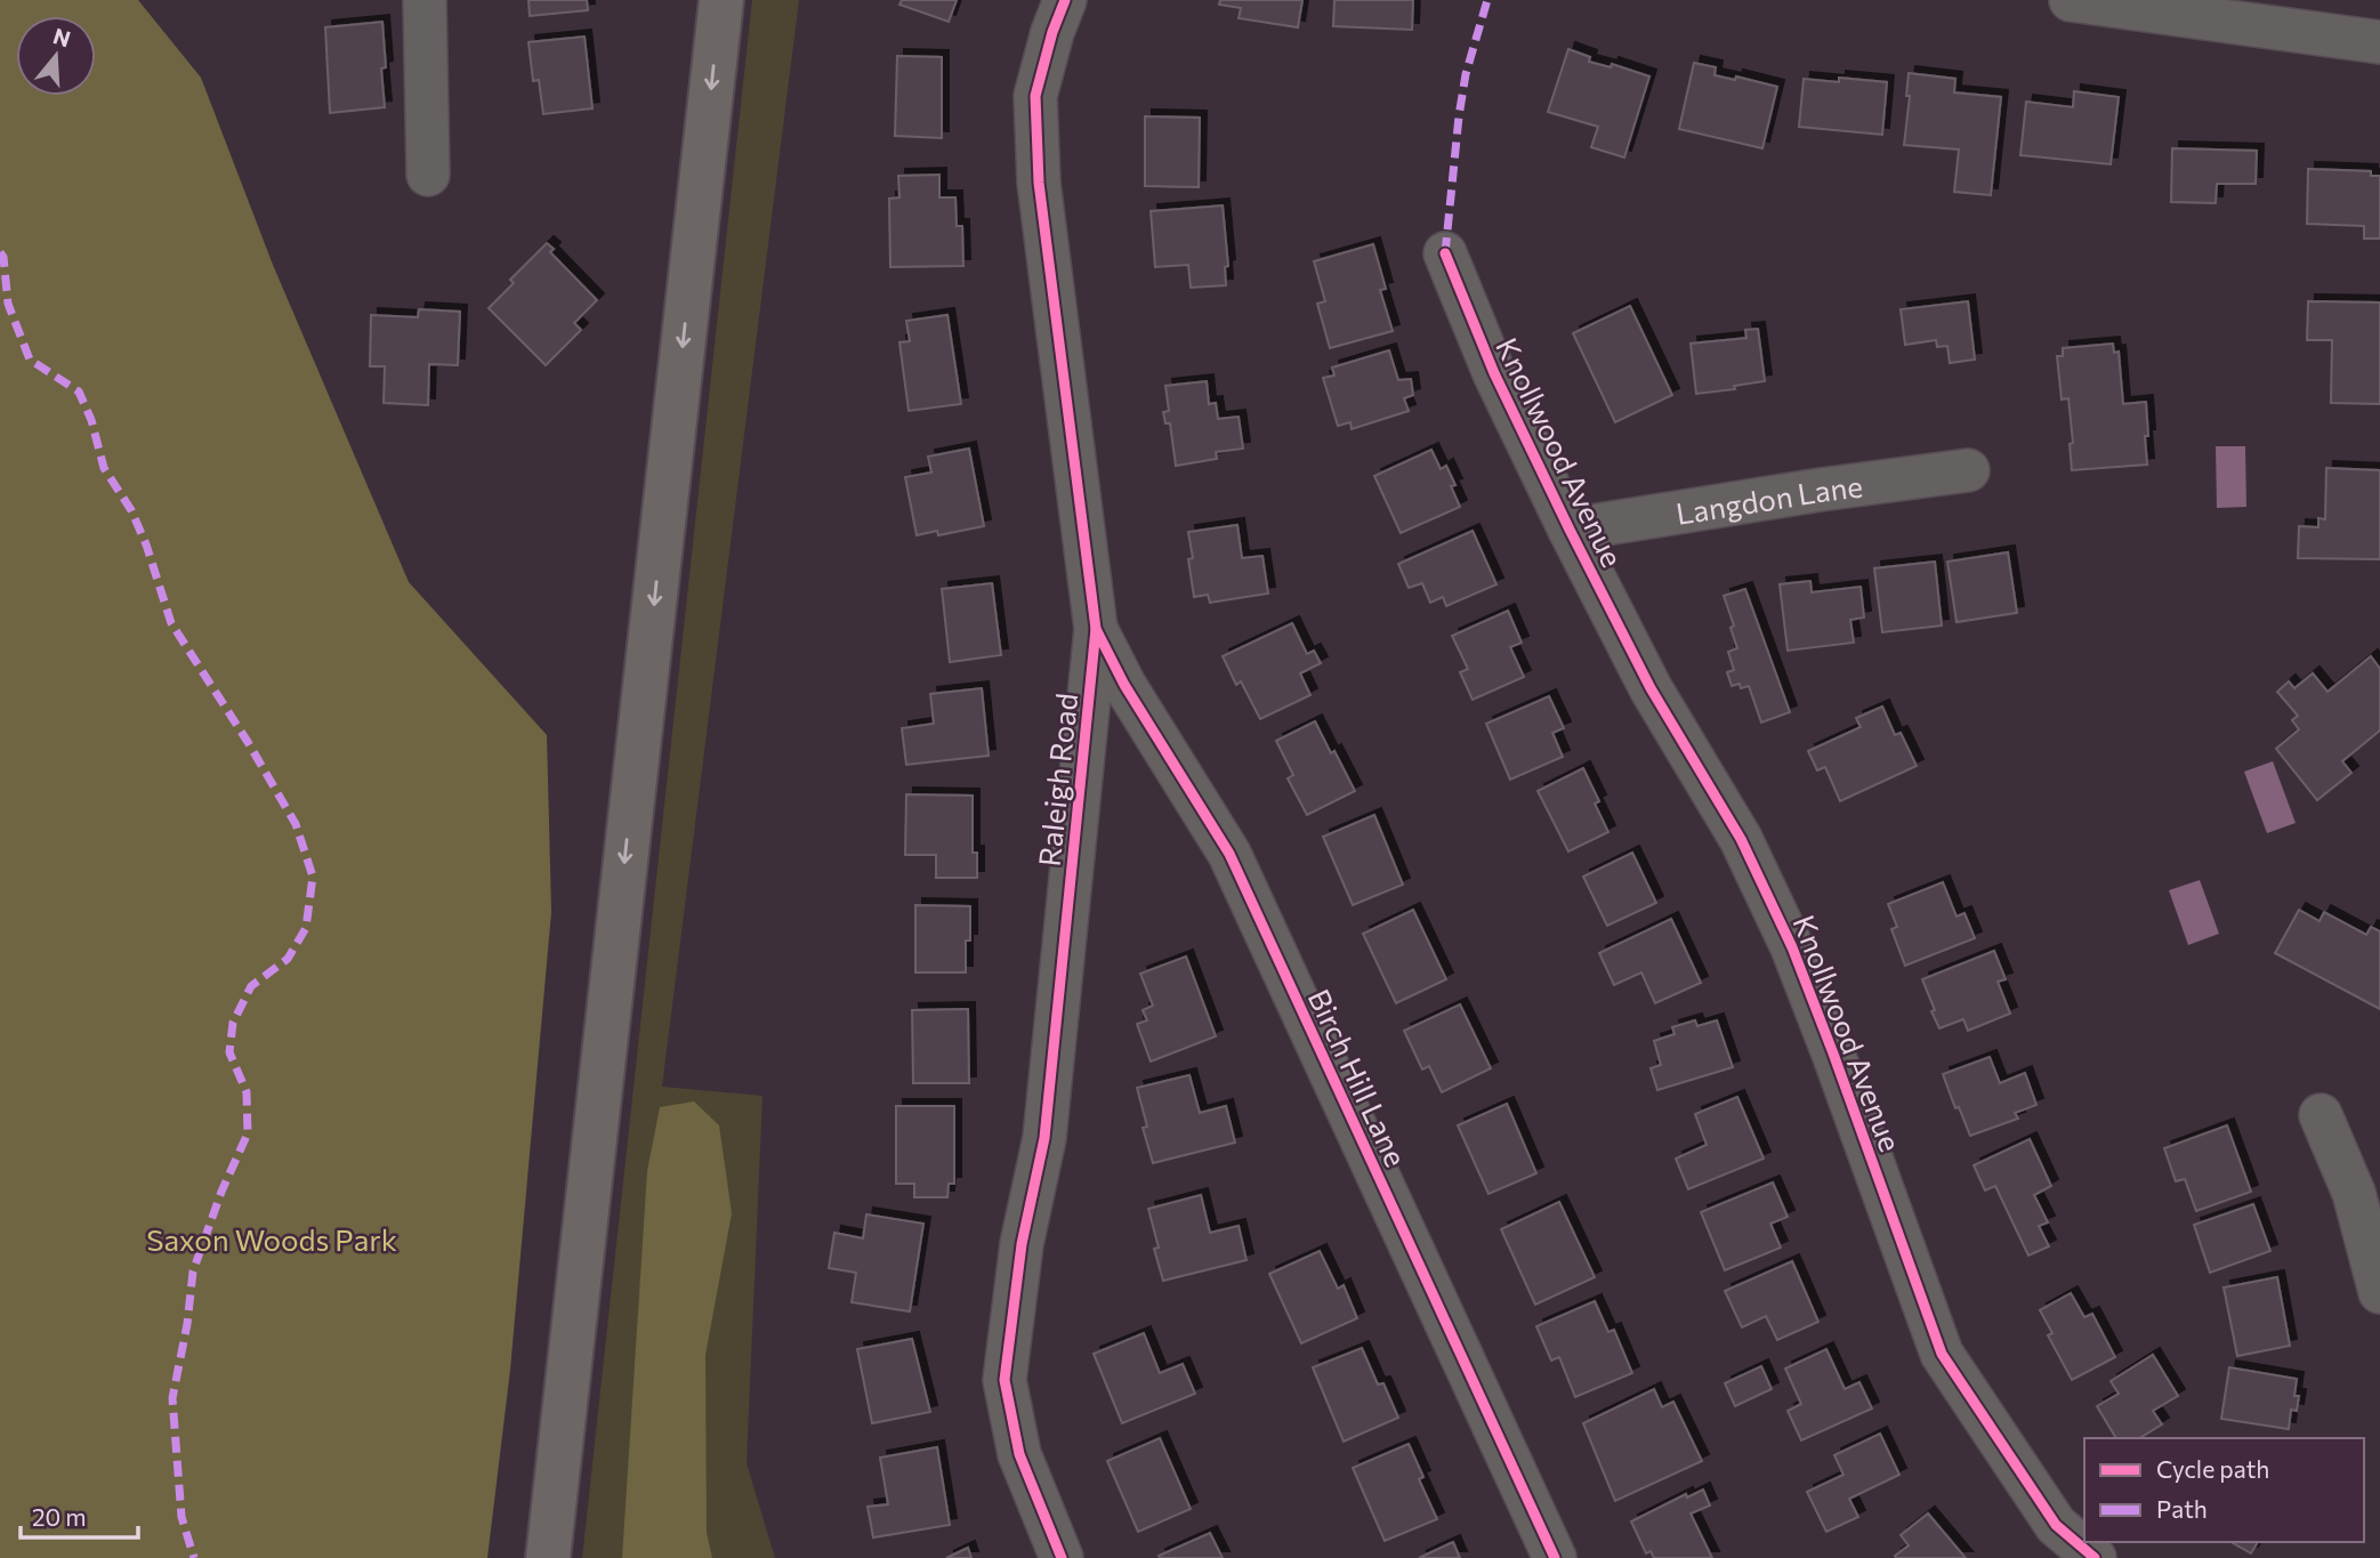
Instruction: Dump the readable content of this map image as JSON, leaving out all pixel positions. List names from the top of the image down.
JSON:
{
  "streets": {
    "street": [
      "Knollwood Avenue",
      "Langdon Lane",
      "Raleigh Road",
      "Birch Hill Lane"
    ]
  },
  "crossings": [
    ["Knollwood Avenue", "Langdon Lane"],
    ["Raleigh Road", "Birch Hill Lane"]
  ],
  "parks": ["Saxon Woods Park"],
  "legend": ["Cycle path", "Path"],
  "scale_bar": "20 m",
  "north": "top"
}
